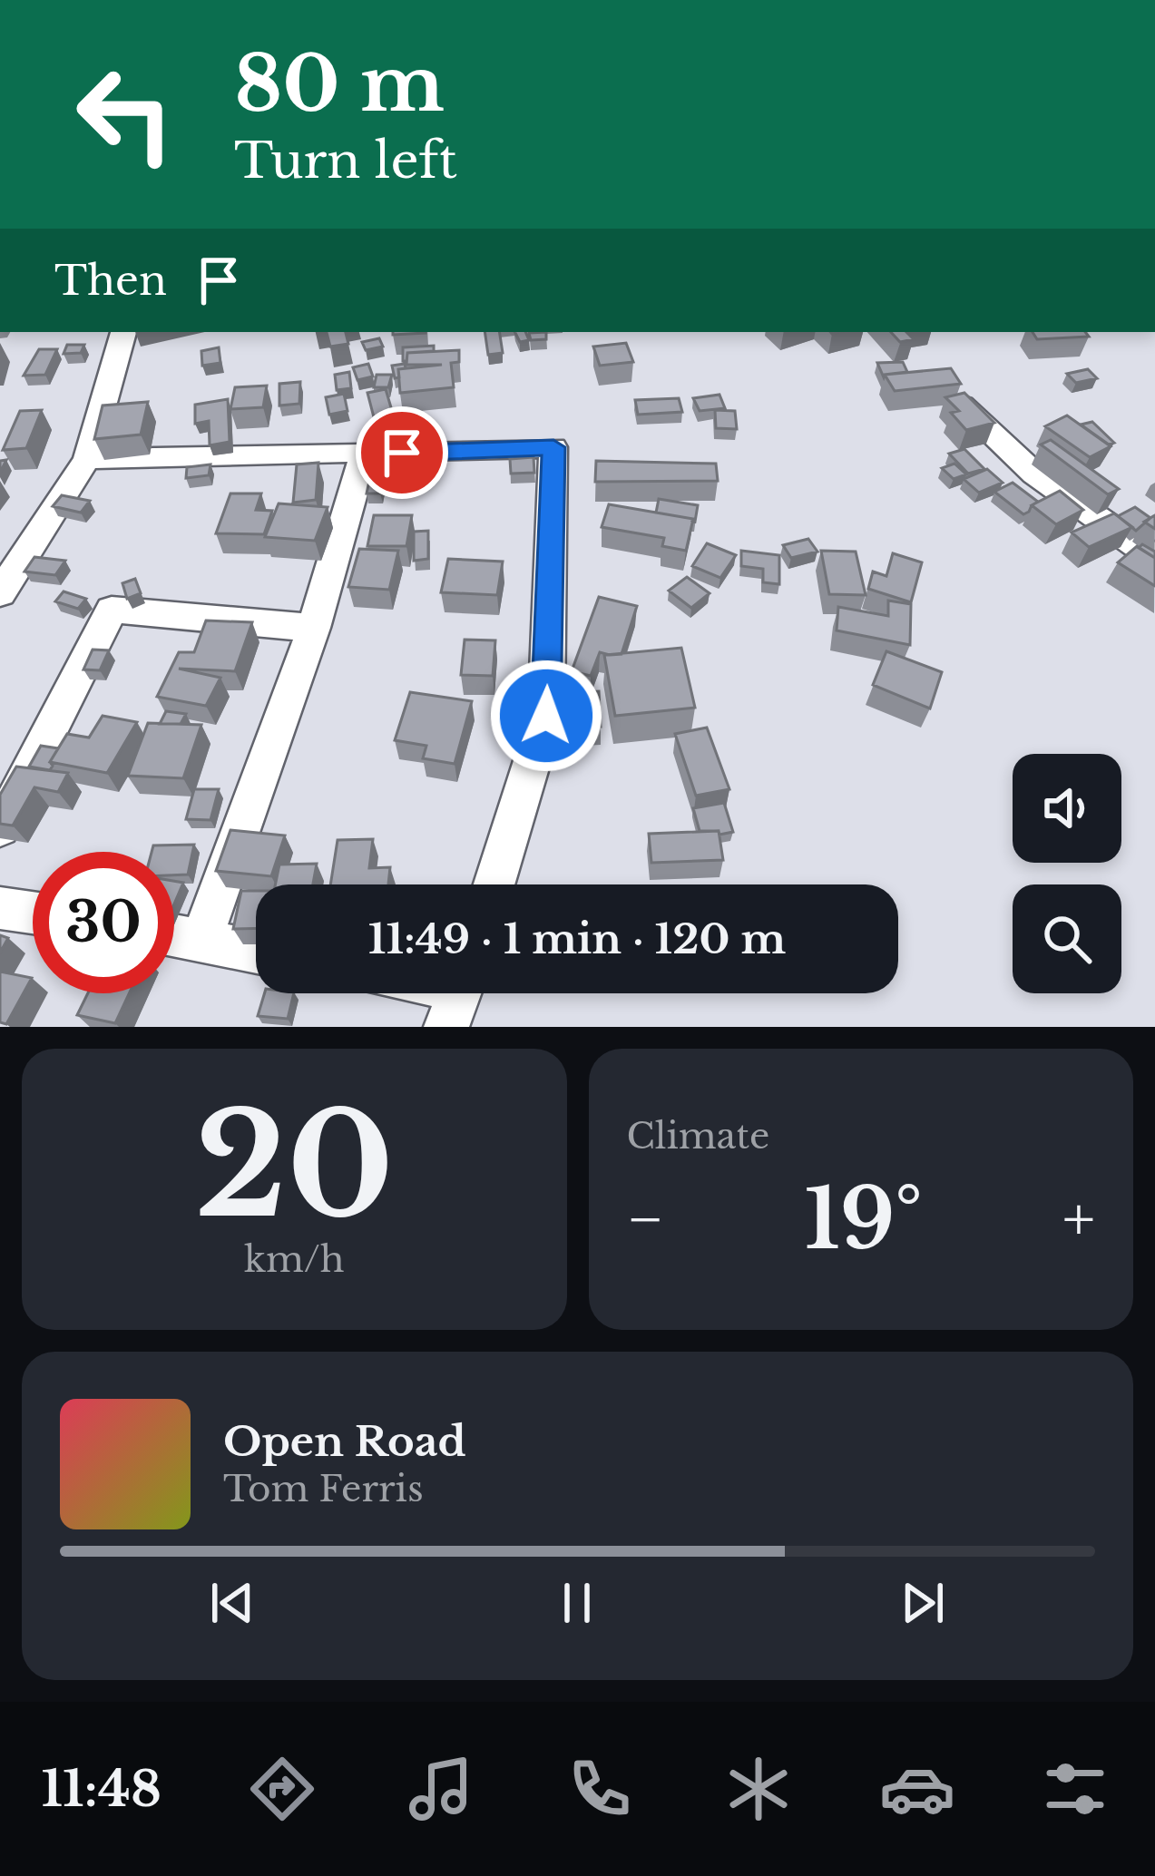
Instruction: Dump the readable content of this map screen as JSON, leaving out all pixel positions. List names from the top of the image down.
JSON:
{
  "page": {
    "turn": ["80 m", "Turn left"],
    "then": "Then",
    "limit": "30",
    "trip": "11:49 · 1 min · 120 m",
    "tile": [
      ["20", "km/h"],
      "Climate"
    ],
    "heat": ["−", "19°", "+"],
    "song": ["Open Road", "Tom Ferris"],
    "tabs": "11:48"
  }
}
